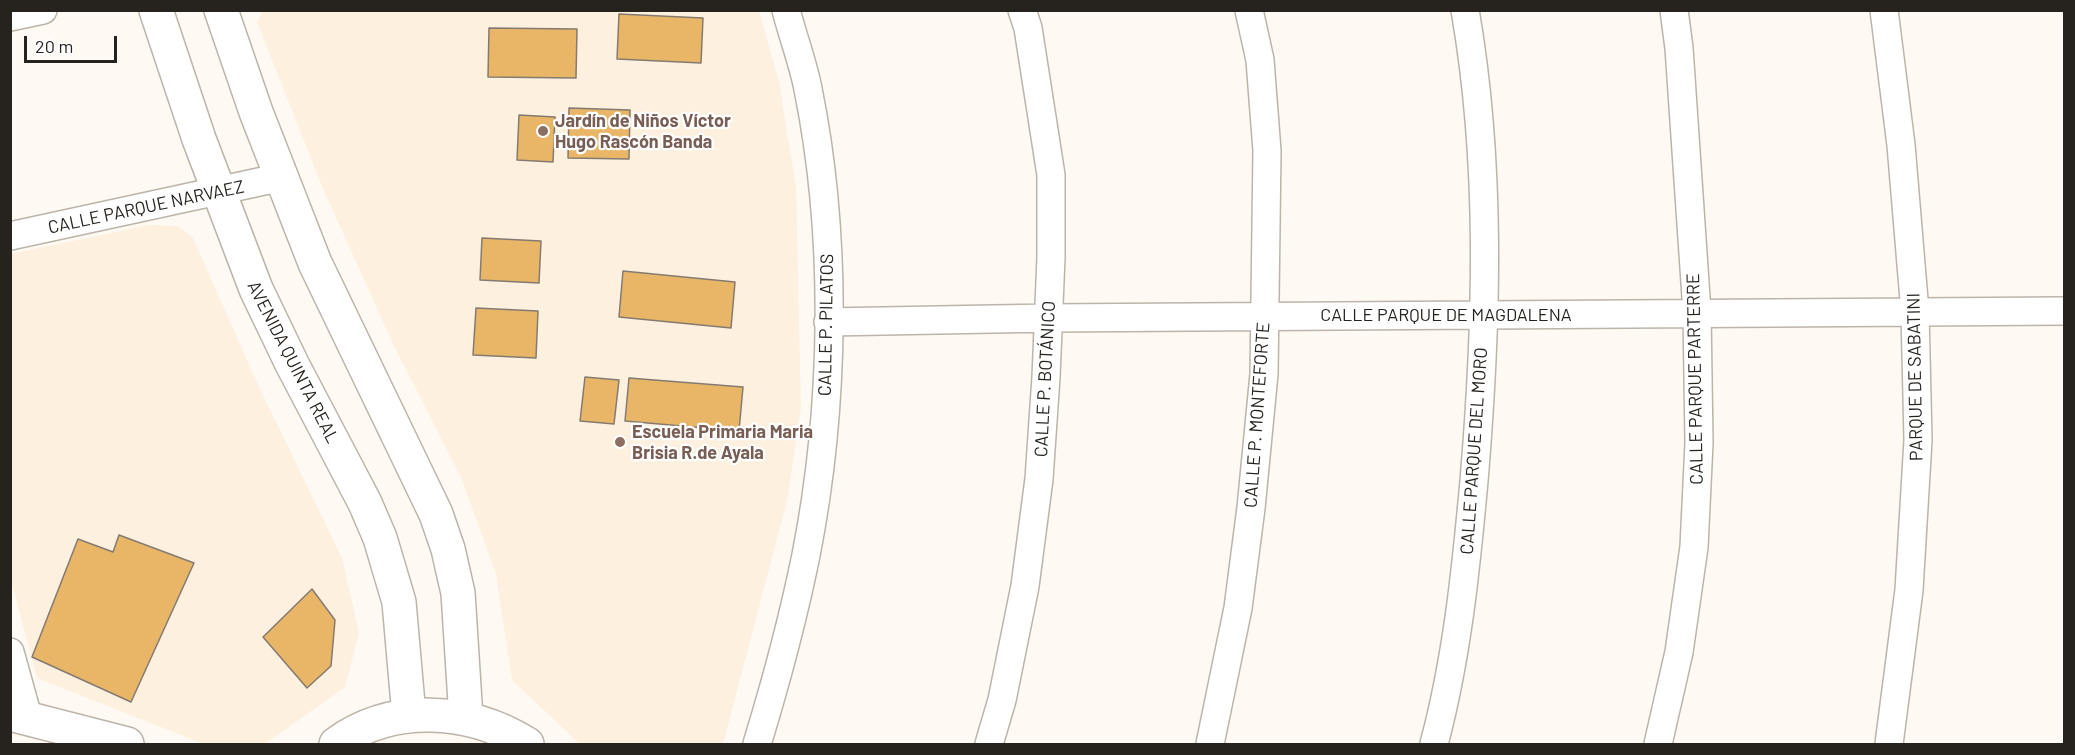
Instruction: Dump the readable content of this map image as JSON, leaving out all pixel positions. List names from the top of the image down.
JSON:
{
  "streets": {
    "main road": ["AVENIDA QUINTA REAL"],
    "street": [
      "CALLE PARQUE NARVAEZ",
      "CALLE PARQUE DE MAGDALENA",
      "CALLE P. PILATOS",
      "PARQUE DE SABATINI",
      "CALLE P. BOTÁNICO",
      "CALLE PARQUE PARTERRE",
      "CALLE P. MONTEFORTE",
      "CALLE PARQUE DEL MORO"
    ]
  },
  "crossings": [
    ["CALLE PARQUE NARVAEZ", "AVENIDA QUINTA REAL"],
    ["CALLE PARQUE DE MAGDALENA", "CALLE P. PILATOS"],
    ["CALLE PARQUE DE MAGDALENA", "PARQUE DE SABATINI"],
    ["CALLE PARQUE DE MAGDALENA", "CALLE P. BOTÁNICO"],
    ["CALLE PARQUE DE MAGDALENA", "CALLE PARQUE PARTERRE"],
    ["CALLE PARQUE DE MAGDALENA", "CALLE P. MONTEFORTE"],
    ["CALLE PARQUE DE MAGDALENA", "CALLE PARQUE DEL MORO"]
  ],
  "places": ["Jardín de Niños Víctor Hugo Rascón Banda", "Escuela Primaria Maria Brisia R.de Ayala"],
  "scale_bar": "20 m"
}
